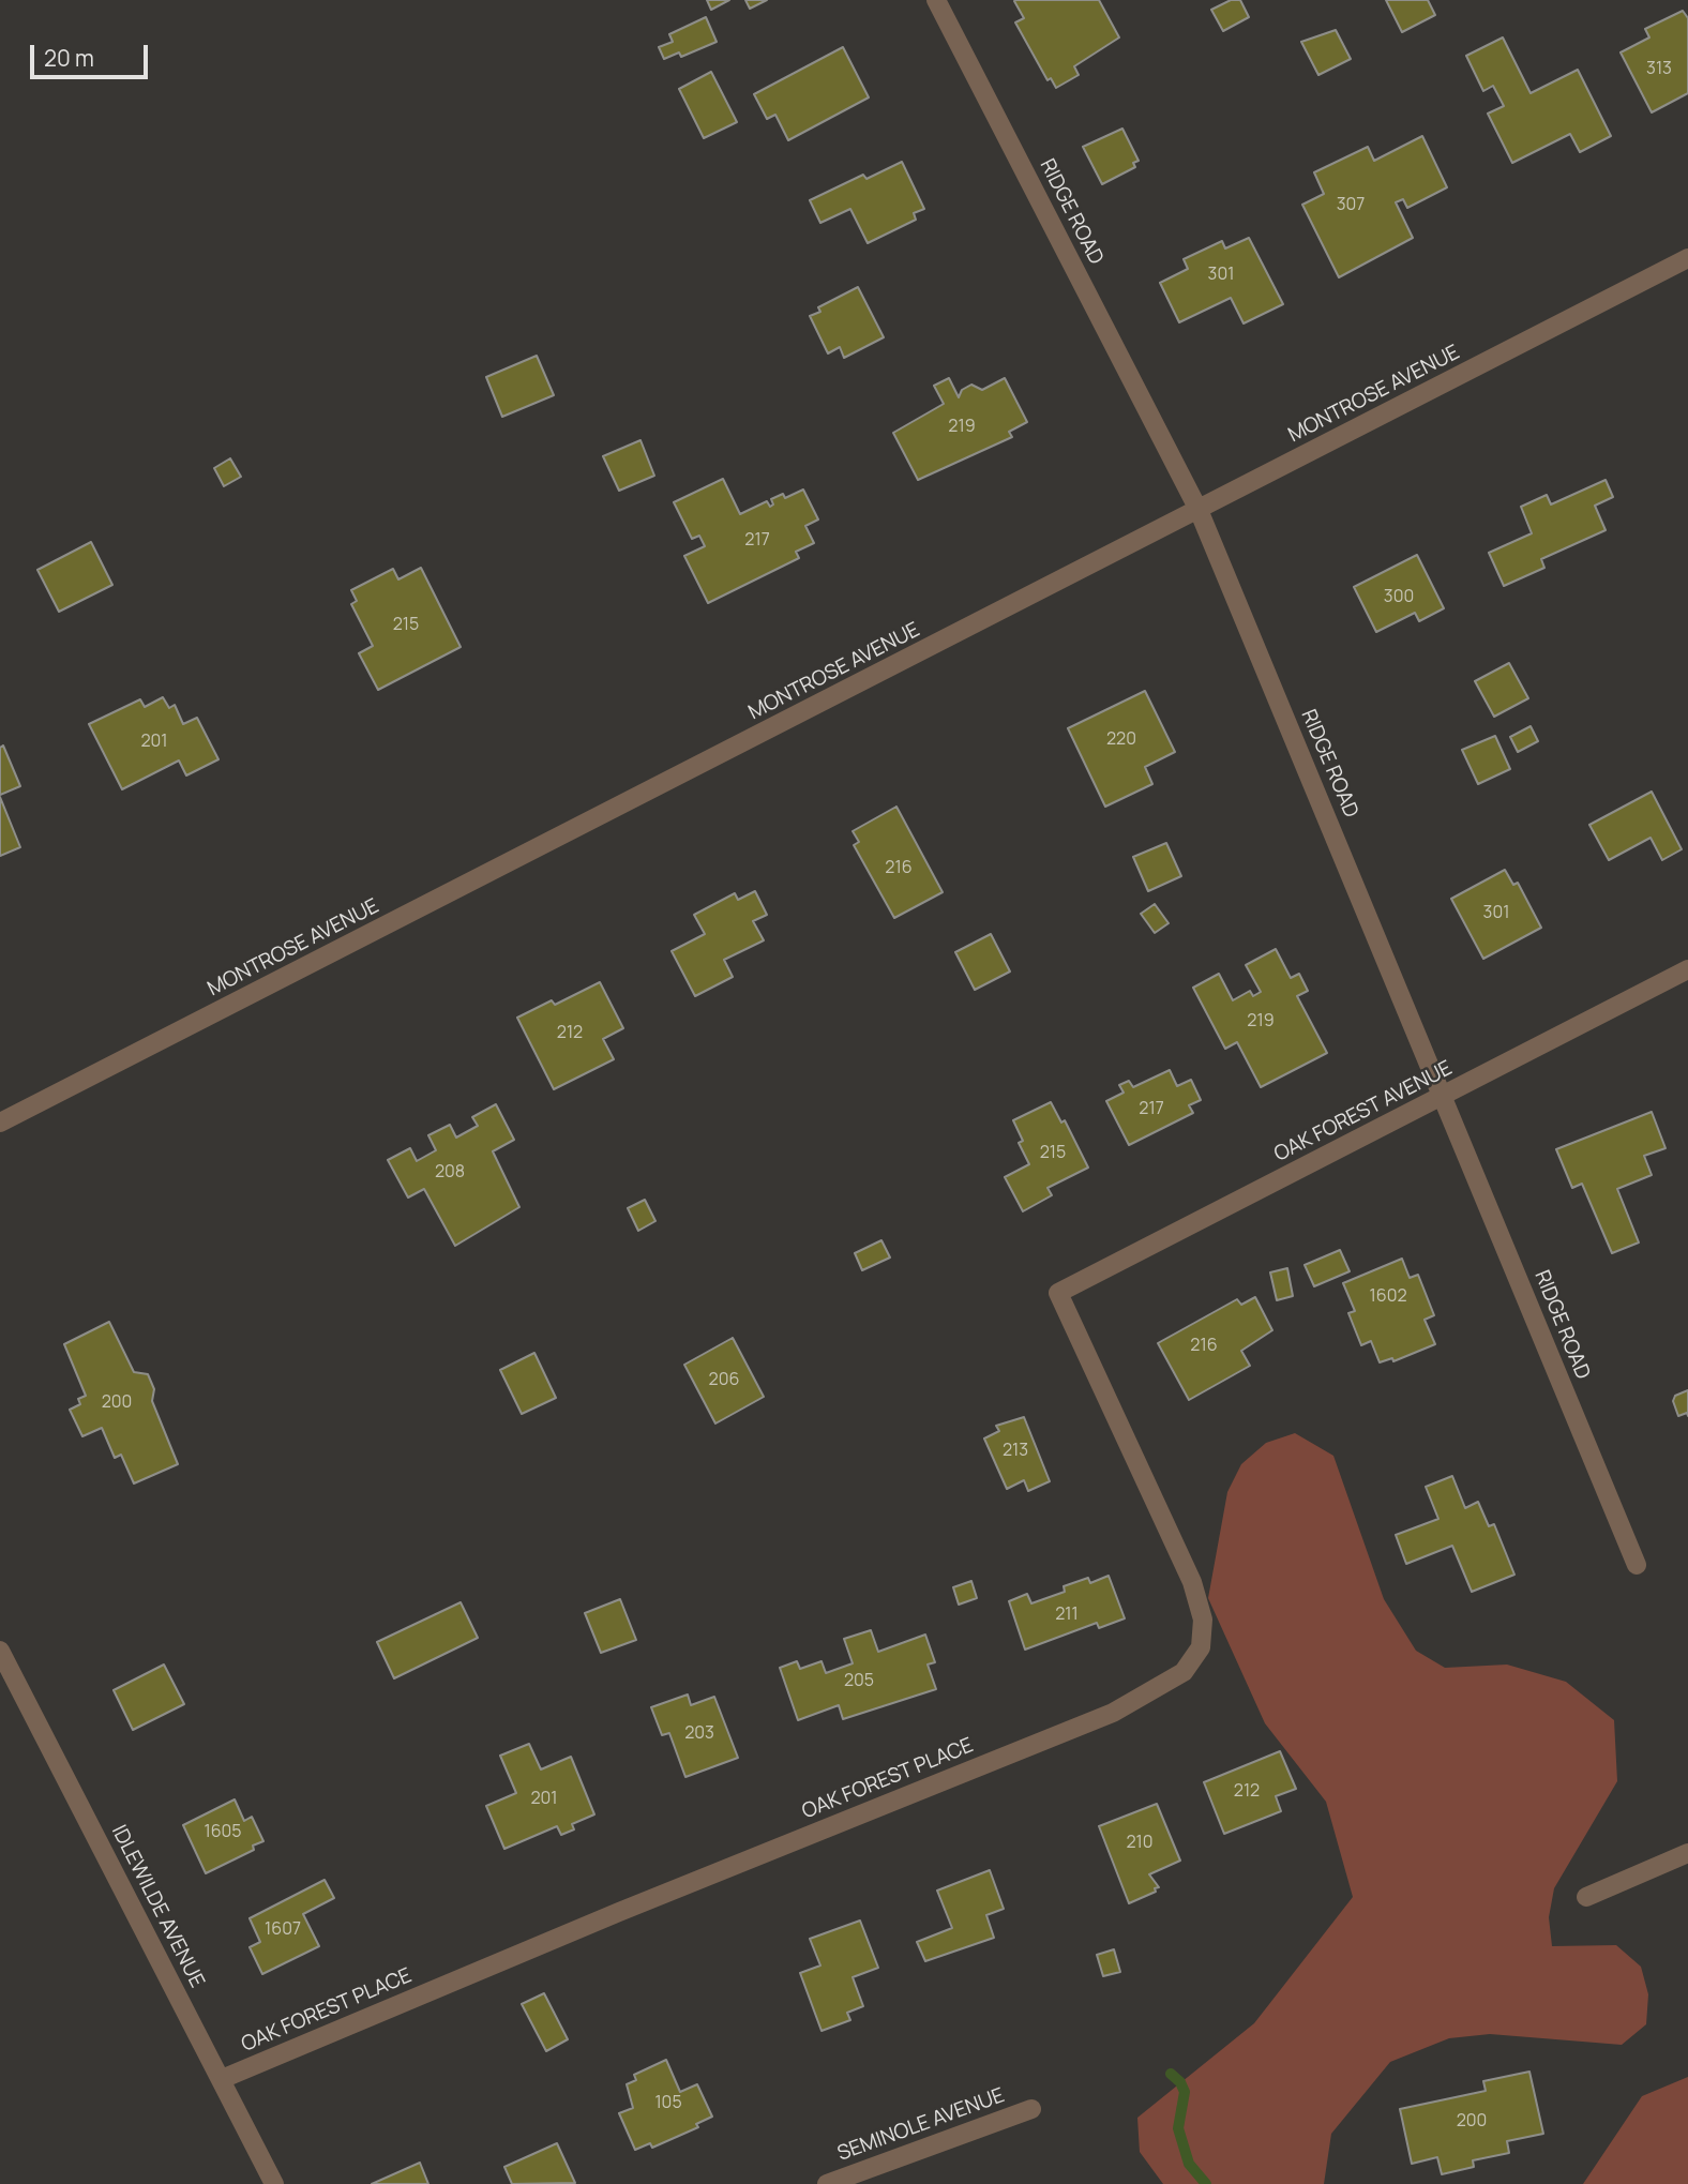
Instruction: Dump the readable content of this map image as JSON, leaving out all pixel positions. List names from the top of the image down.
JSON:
{
  "streets": {
    "street": [
      "RIDGE ROAD",
      "MONTROSE AVENUE",
      "OAK FOREST AVENUE",
      "OAK FOREST PLACE",
      "IDLEWILDE AVENUE",
      "SEMINOLE AVENUE"
    ]
  },
  "crossings": [
    ["RIDGE ROAD", "MONTROSE AVENUE"],
    ["RIDGE ROAD", "OAK FOREST AVENUE"],
    ["OAK FOREST AVENUE", "OAK FOREST PLACE"],
    ["OAK FOREST PLACE", "IDLEWILDE AVENUE"]
  ],
  "house_numbers": [
    "313",
    "307",
    "301",
    "219",
    "217",
    "300",
    "215",
    "220",
    "201",
    "216",
    "301",
    "219",
    "212",
    "217",
    "215",
    "208",
    "1602",
    "216",
    "206",
    "200",
    "213",
    "211",
    "205",
    "203",
    "212",
    "201",
    "1605",
    "210",
    "1607",
    "105",
    "200"
  ],
  "scale_bar": "20 m"
}
